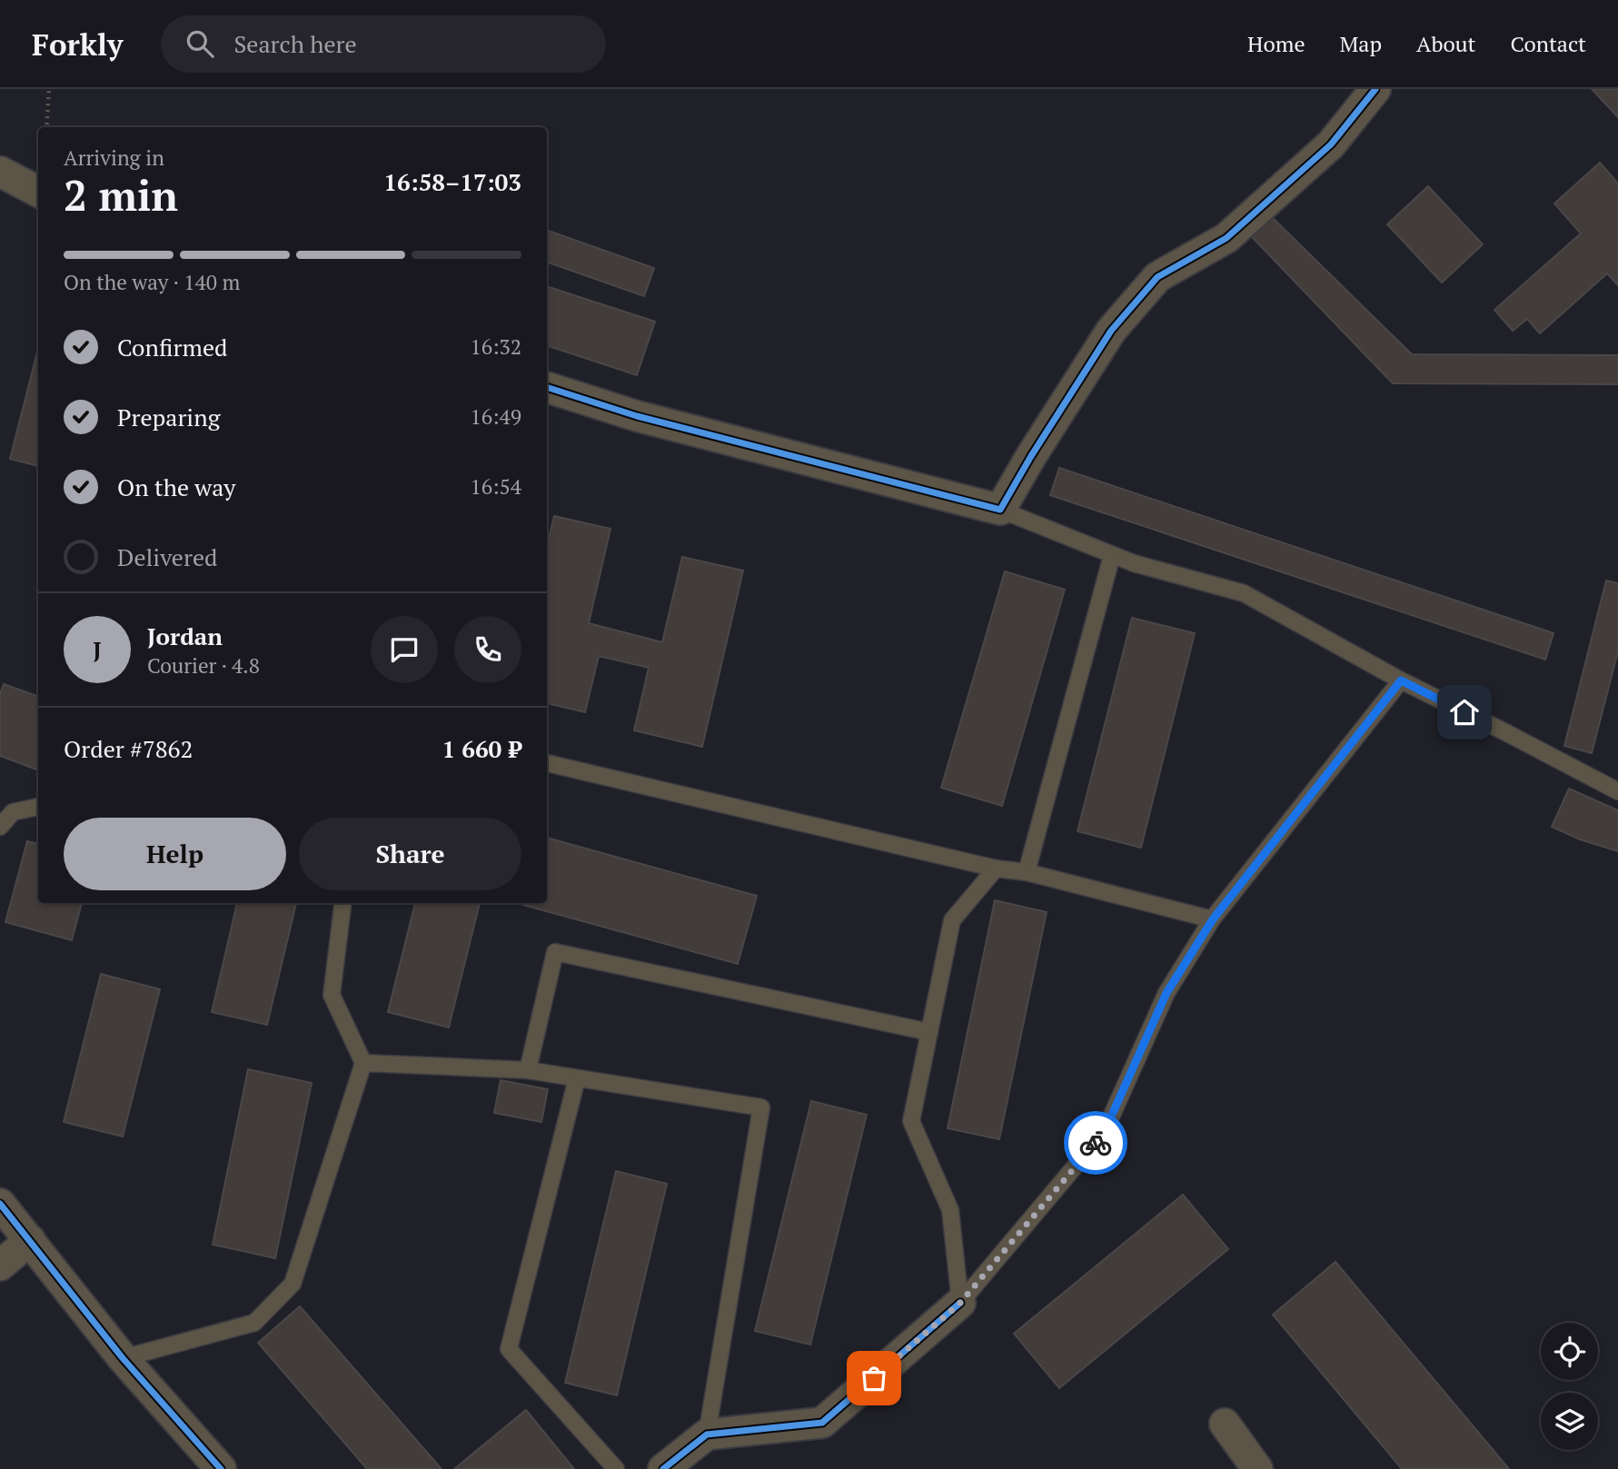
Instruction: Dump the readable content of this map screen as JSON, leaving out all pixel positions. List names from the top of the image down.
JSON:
{
  "page": {
    "header": "Forkly",
    "search": "Search here",
    "nav": [
      "Home",
      "Map",
      "About",
      "Contact"
    ],
    "heading": ["2 min", "Arriving in", "16:58–17:03"],
    "panel": [
      "Jordan",
      "Courier · 4.8",
      "Order #7862",
      "1 660 ₽"
    ],
    "bar": "On the way · 140 m",
    "list": [
      ["Confirmed", "16:32"],
      ["Preparing", "16:49"],
      ["On the way", "16:54"],
      "Delivered"
    ],
    "round": "J",
    "buttons": ["Help", "Share"]
  }
}
